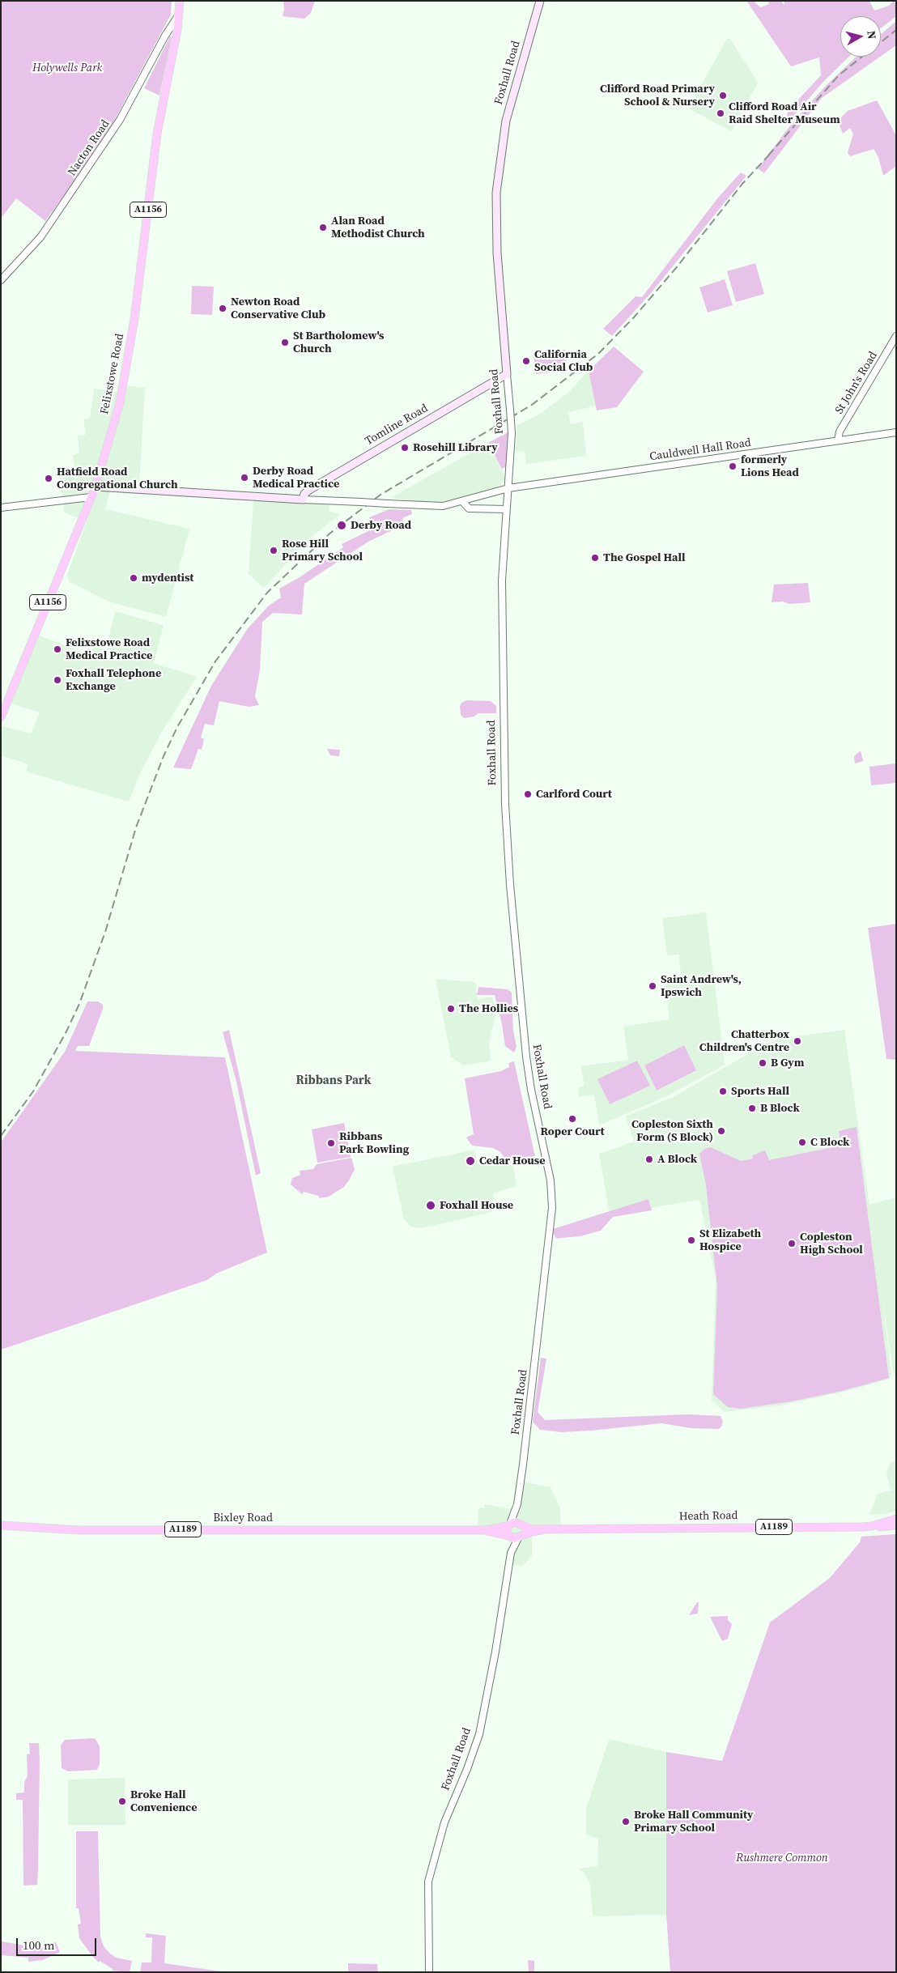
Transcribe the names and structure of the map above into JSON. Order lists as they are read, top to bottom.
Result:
{
  "streets": {
    "main road": [
      "Foxhall Road",
      "A1156",
      "Felixstowe Road",
      "Tomline Road",
      "Heath Road",
      "Bixley Road",
      "A1189"
    ],
    "street": ["Nacton Road", "St John's Road", "Cauldwell Hall Road"]
  },
  "crossings": [
    ["Foxhall Road", "Tomline Road"],
    ["Foxhall Road", "Cauldwell Hall Road"],
    ["Foxhall Road", "Heath Road"],
    ["Foxhall Road", "Bixley Road"],
    ["Nacton Road", "A1156"],
    ["Nacton Road", "Felixstowe Road"],
    ["A1156", "Felixstowe Road"],
    ["St John's Road", "Cauldwell Hall Road"],
    ["Heath Road", "Bixley Road"]
  ],
  "districts": ["Ribbans Park"],
  "parks": ["Holywells Park", "Rushmere Common"],
  "places": [
    "Clifford Road Primary School & Nursery",
    "Clifford Road Air Raid Shelter Museum",
    "Alan Road Methodist Church",
    "Newton Road Conservative Club",
    "St Bartholomew's Church",
    "California Social Club",
    "Rosehill Library",
    "formerly Lions Head",
    "Derby Road Medical Practice",
    "Hatfield Road Congregational Church",
    "Derby Road",
    "Rose Hill Primary School",
    "The Gospel Hall",
    "mydentist",
    "Felixstowe Road Medical Practice",
    "Foxhall Telephone Exchange",
    "Carlford Court",
    "Saint Andrew's, Ipswich",
    "The Hollies",
    "Chatterbox Children's Centre",
    "B Gym",
    "Sports Hall",
    "B Block",
    "Roper Court",
    "Copleston Sixth Form (S Block)",
    "C Block",
    "Ribbans Park Bowling",
    "A Block",
    "Cedar House",
    "Foxhall House",
    "St Elizabeth Hospice",
    "Copleston High School",
    "Broke Hall Convenience",
    "Broke Hall Community Primary School"
  ],
  "scale_bar": "100 m",
  "north": "right"
}
